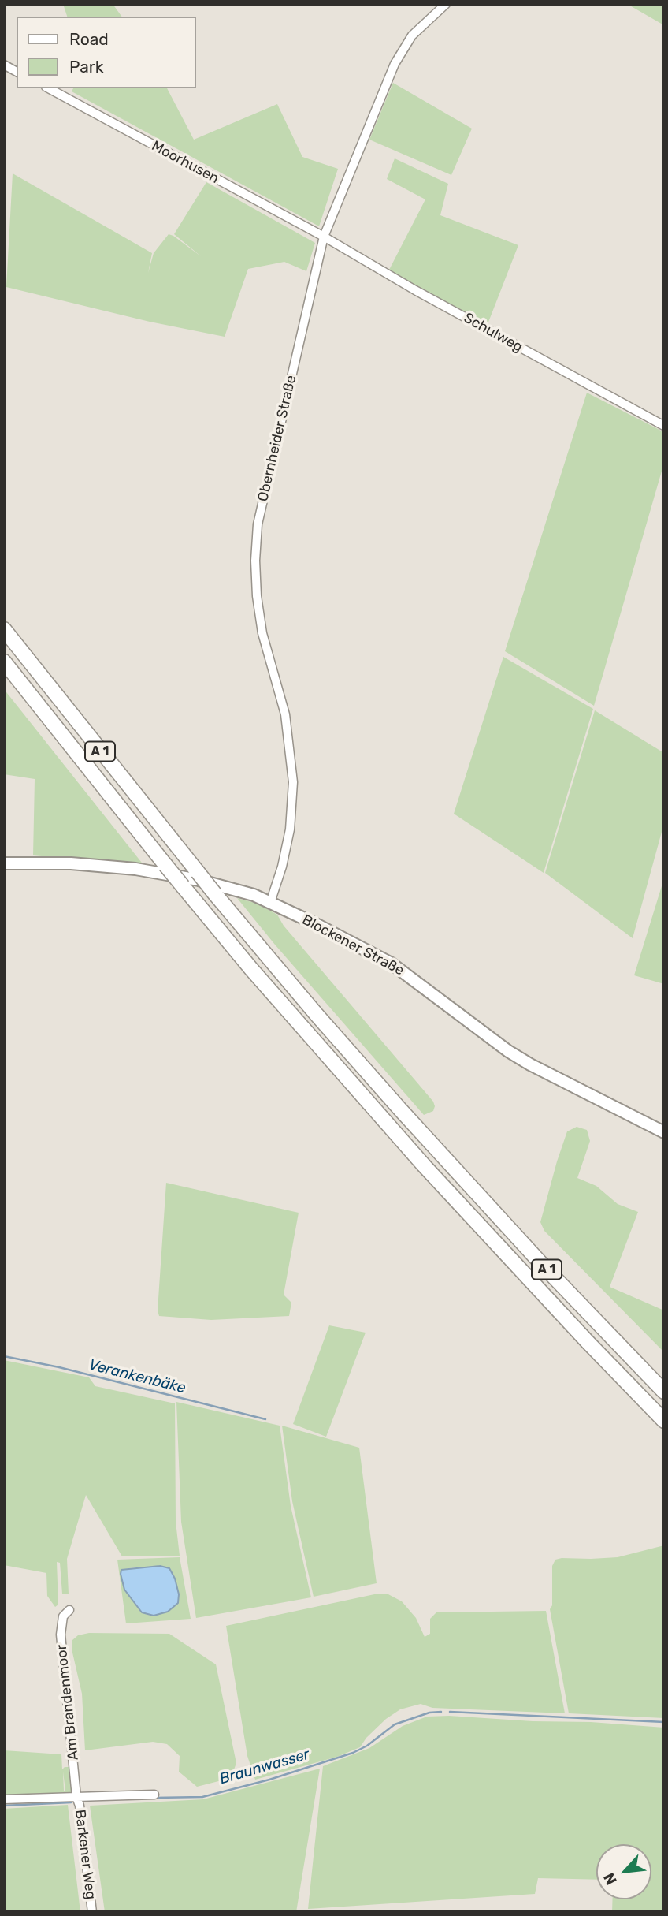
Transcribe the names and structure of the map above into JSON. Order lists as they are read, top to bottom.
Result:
{
  "streets": {
    "highway": ["A 1"],
    "street": [
      "Moorhusen",
      "Schulweg",
      "Obernheider Straße",
      "Blockener Straße",
      "Am Brandenmoor",
      "Barkener Weg"
    ]
  },
  "crossings": [
    ["Moorhusen", "Schulweg"],
    ["Moorhusen", "Obernheider Straße"],
    ["Schulweg", "Obernheider Straße"],
    ["Obernheider Straße", "Blockener Straße"],
    ["Am Brandenmoor", "Barkener Weg"]
  ],
  "water": ["Verankenbäke", "Braunwasser"],
  "legend": ["Road", "Park"],
  "north": "bottom left"
}
